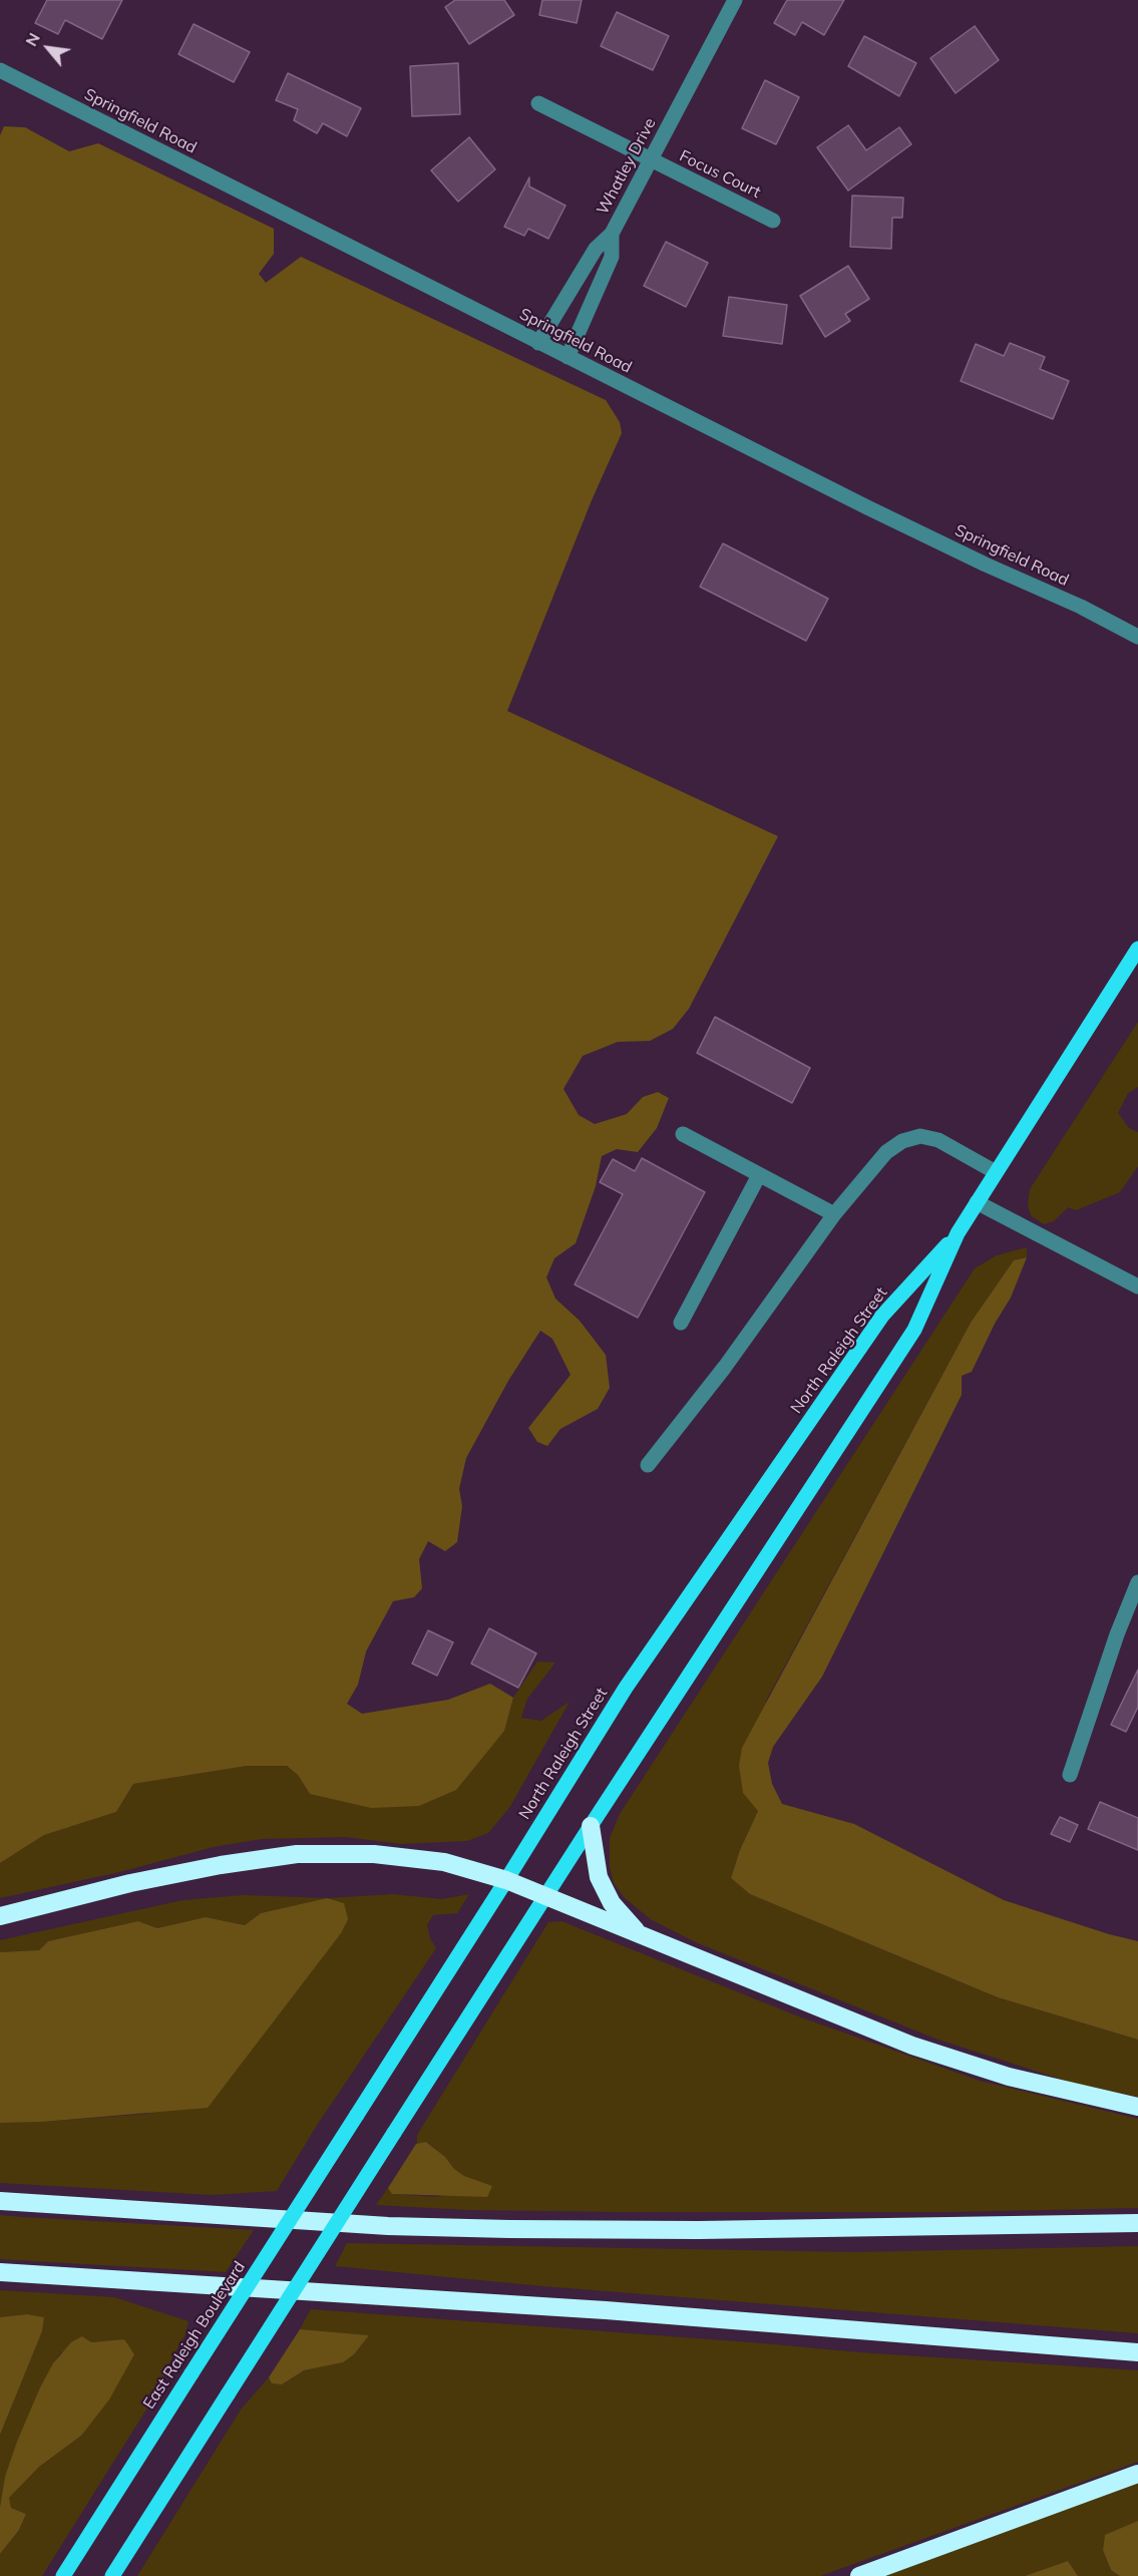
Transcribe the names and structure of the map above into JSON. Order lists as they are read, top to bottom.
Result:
{
  "streets": {
    "main road": ["North Raleigh Street", "East Raleigh Boulevard"],
    "street": ["Springfield Road", "Whatley Drive", "Focus Court"]
  },
  "crossings": [
    ["Springfield Road", "Whatley Drive"],
    ["Whatley Drive", "Focus Court"],
    ["North Raleigh Street", "East Raleigh Boulevard"]
  ],
  "north": "top left"
}
